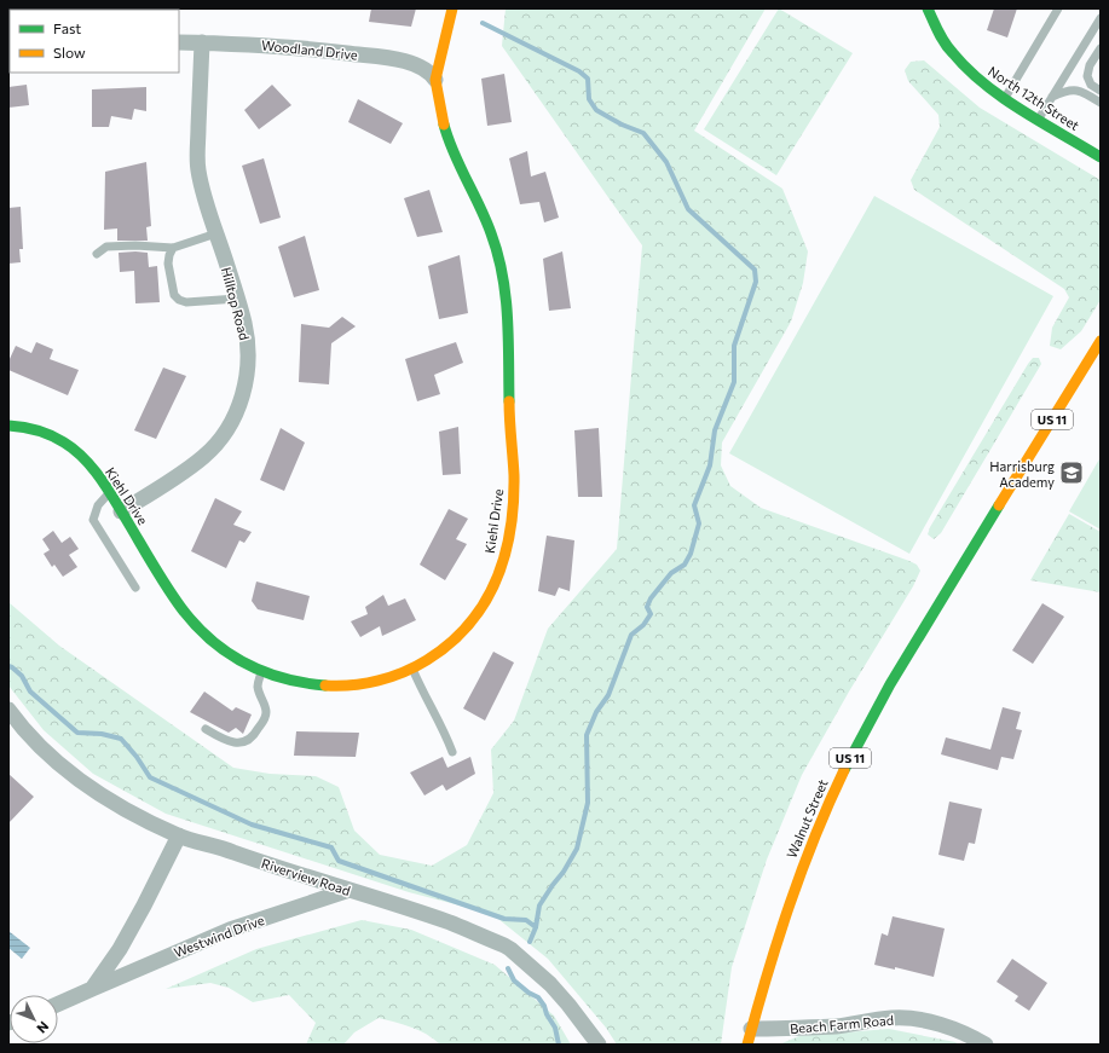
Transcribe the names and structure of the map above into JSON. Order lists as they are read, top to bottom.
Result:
{
  "streets": {
    "street": [
      "Woodland Drive",
      "North 12th Street",
      "Hilltop Road",
      "US 11",
      "Kiehl Drive",
      "Walnut Street",
      "Riverview Road",
      "Westwind Drive",
      "Beach Farm Road"
    ]
  },
  "crossings": [
    ["Woodland Drive", "Hilltop Road"],
    ["Woodland Drive", "Kiehl Drive"],
    ["Hilltop Road", "Kiehl Drive"],
    ["Walnut Street", "Beach Farm Road"],
    ["Riverview Road", "Westwind Drive"]
  ],
  "places": {
    "school or university": ["Harrisburg Academy"]
  },
  "legend": ["Fast", "Slow"],
  "north": "bottom right"
}
